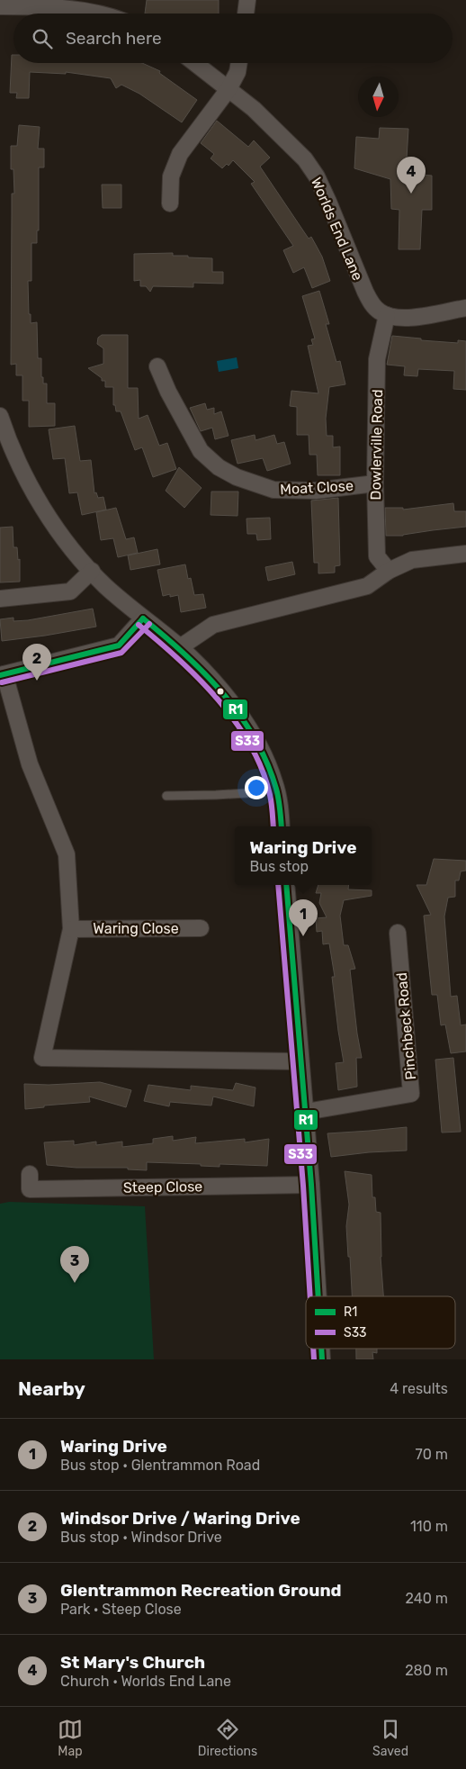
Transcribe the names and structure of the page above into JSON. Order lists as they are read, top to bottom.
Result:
{
  "streets": {
    "street": [
      "Worlds End Lane",
      "Dowlerville Road",
      "Moat Close",
      "Waring Close",
      "Pinchbeck Road",
      "Steep Close"
    ]
  },
  "crossings": [
    ["Worlds End Lane", "Dowlerville Road"],
    ["Dowlerville Road", "Moat Close"]
  ],
  "lines": ["transit line R1", "transit line S33"],
  "legend": ["R1", "S33"],
  "north": "bottom",
  "page": {
    "search": "Search here",
    "pins": [
      "4",
      "2",
      "1",
      "3"
    ],
    "popup": ["Waring Drive", "Bus stop"],
    "heading": ["Nearby", "4 results"],
    "list": [
      {
        "mark": "1",
        "name": "Waring Drive",
        "note": "Bus stop · Glentrammon Road",
        "value": "70 m"
      },
      {
        "mark": "2",
        "name": "Windsor Drive / Waring Drive",
        "note": "Bus stop · Windsor Drive",
        "value": "110 m"
      },
      {
        "mark": "3",
        "name": "Glentrammon Recreation Ground",
        "note": "Park · Steep Close",
        "value": "240 m"
      },
      {
        "mark": "4",
        "name": "St Mary's Church",
        "note": "Church · Worlds End Lane",
        "value": "280 m"
      }
    ],
    "nav": ["Map", "Directions", "Saved"]
  }
}
